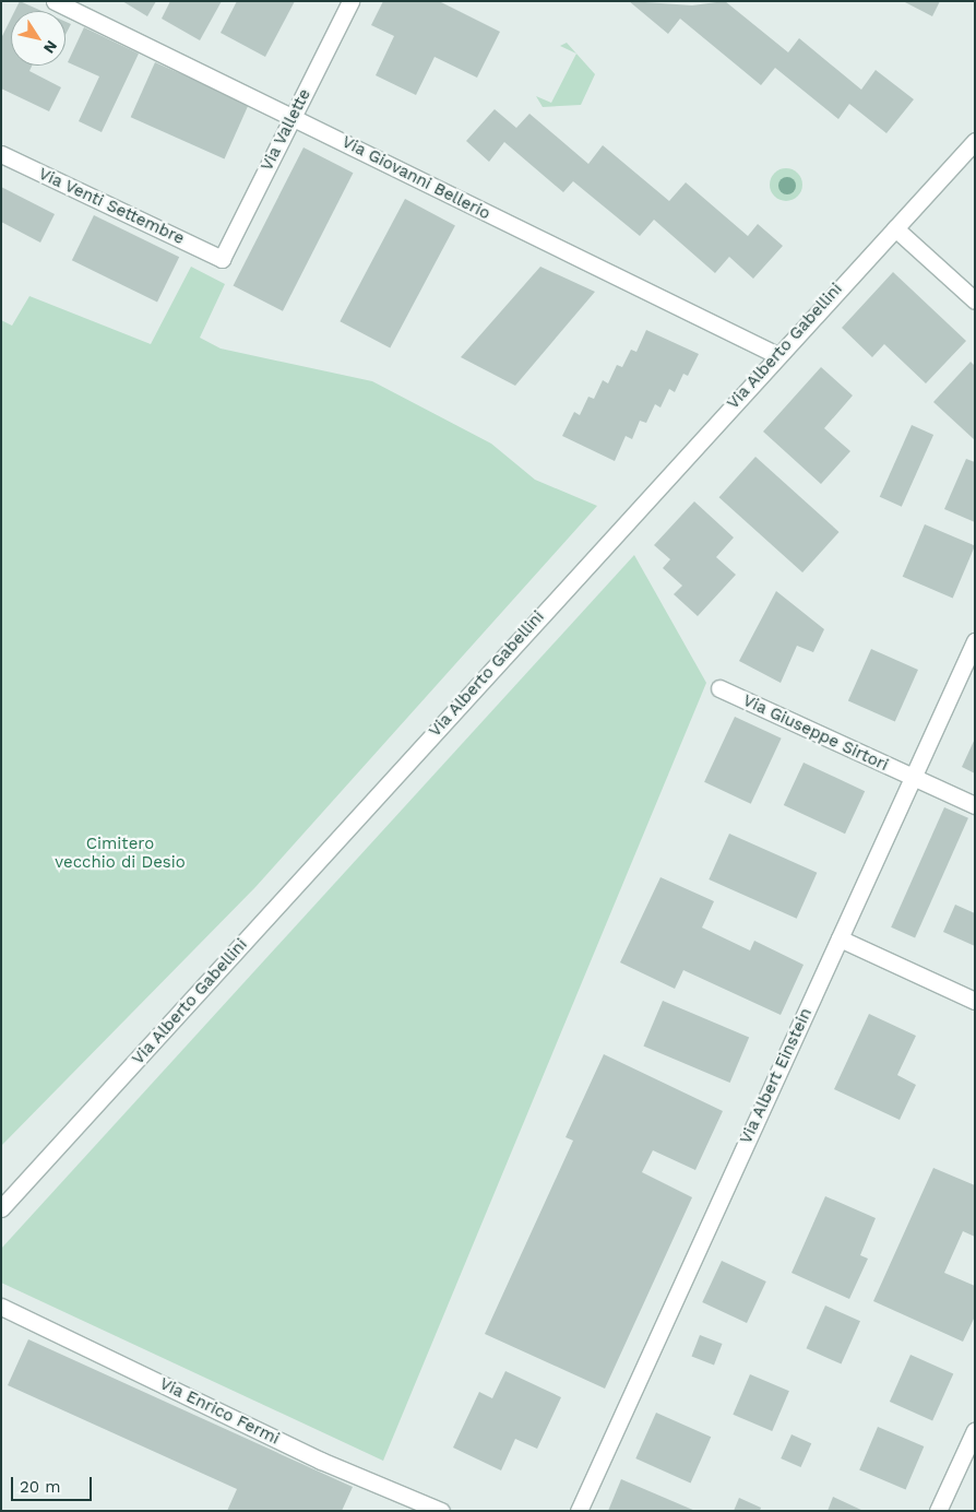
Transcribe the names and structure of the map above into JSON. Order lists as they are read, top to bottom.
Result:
{
  "streets": {
    "street": [
      "Via Vallette",
      "Via Giovanni Bellerio",
      "Via Venti Settembre",
      "Via Alberto Gabellini",
      "Via Giuseppe Sirtori",
      "Via Albert Einstein",
      "Via Enrico Fermi"
    ]
  },
  "crossings": [
    ["Via Vallette", "Via Giovanni Bellerio"],
    ["Via Vallette", "Via Venti Settembre"],
    ["Via Giovanni Bellerio", "Via Alberto Gabellini"],
    ["Via Giuseppe Sirtori", "Via Albert Einstein"]
  ],
  "parks": ["Cimitero vecchio di Desio"],
  "scale_bar": "20 m",
  "north": "bottom right"
}
